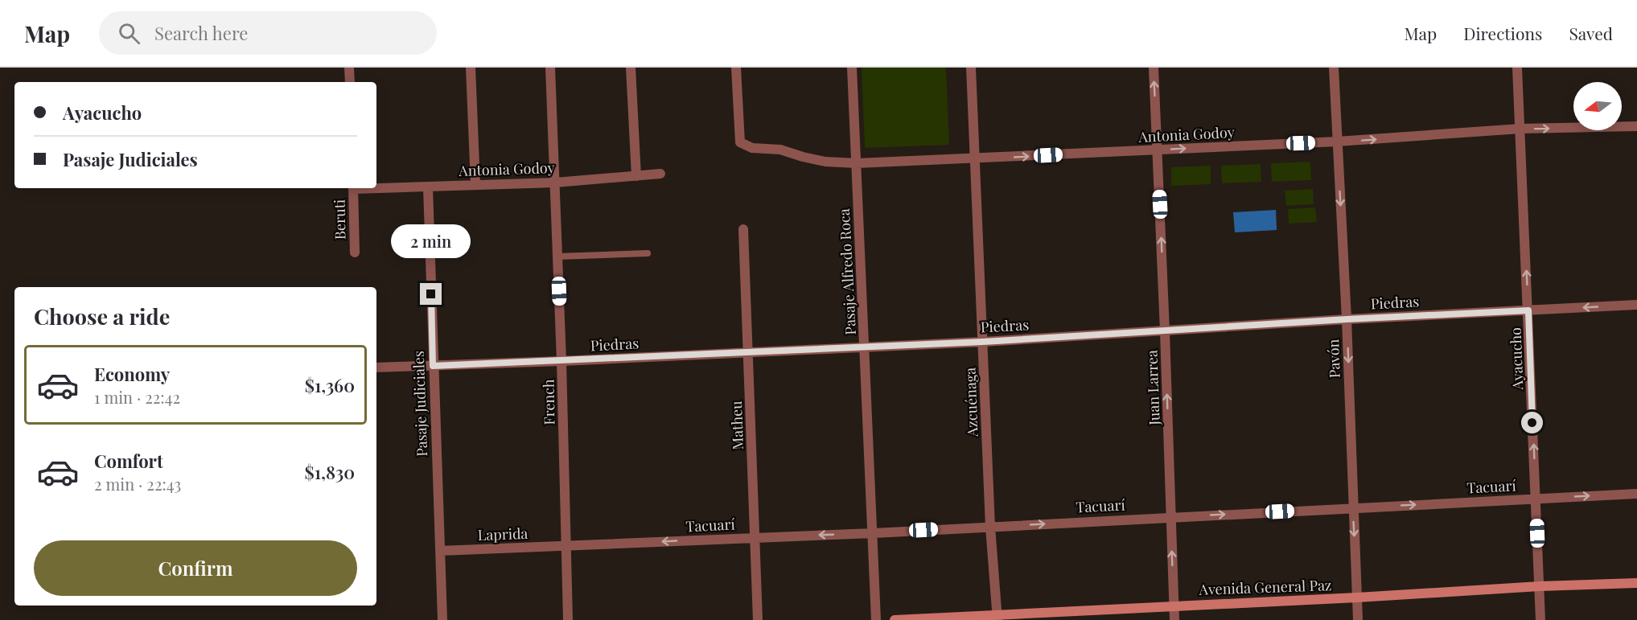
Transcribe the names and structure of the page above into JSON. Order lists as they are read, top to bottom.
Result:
{
  "streets": {
    "main road": ["Avenida General Paz"],
    "street": [
      "Antonia Godoy",
      "Beruti",
      "Pasaje Alfredo Roca",
      "Piedras",
      "Pavón",
      "Ayacucho",
      "Juan Larrea",
      "French",
      "Azcuénaga",
      "Pasaje Judiciales",
      "Matheu",
      "Tacuarí",
      "Laprida"
    ]
  },
  "crossings": [
    ["Antonia Godoy", "Pasaje Alfredo Roca"],
    ["Antonia Godoy", "Pavón"],
    ["Antonia Godoy", "Ayacucho"],
    ["Antonia Godoy", "Juan Larrea"],
    ["Antonia Godoy", "French"],
    ["Antonia Godoy", "Azcuénaga"],
    ["Antonia Godoy", "Pasaje Judiciales"],
    ["Pasaje Alfredo Roca", "Piedras"],
    ["Pasaje Alfredo Roca", "Tacuarí"],
    ["Piedras", "Pavón"],
    ["Piedras", "Ayacucho"],
    ["Piedras", "Juan Larrea"],
    ["Piedras", "French"],
    ["Piedras", "Azcuénaga"],
    ["Piedras", "Pasaje Judiciales"],
    ["Piedras", "Matheu"],
    ["Pavón", "Tacuarí"],
    ["Pavón", "Avenida General Paz"],
    ["Ayacucho", "Tacuarí"],
    ["Ayacucho", "Avenida General Paz"],
    ["Juan Larrea", "Tacuarí"],
    ["Juan Larrea", "Avenida General Paz"],
    ["French", "Tacuarí"],
    ["French", "Laprida"],
    ["Azcuénaga", "Tacuarí"],
    ["Azcuénaga", "Avenida General Paz"],
    ["Pasaje Judiciales", "Laprida"],
    ["Matheu", "Tacuarí"],
    ["Tacuarí", "Laprida"]
  ],
  "one_way": [
    "Antonia Godoy",
    "Pavón",
    "Ayacucho",
    "Juan Larrea"
  ],
  "north": "left",
  "page": {
    "header": "Map",
    "search": "Search here",
    "nav": ["Map", "Directions", "Saved"],
    "banner": ["Ayacucho", "Pasaje Judiciales"],
    "bubble": "2 min",
    "heading": "Choose a ride",
    "list": [
      {
        "name": "Economy",
        "note": "1 min · 22:42",
        "value": "$1,360"
      },
      {
        "name": "Comfort",
        "note": "2 min · 22:43",
        "value": "$1,830"
      }
    ],
    "buttons": "Confirm"
  }
}
